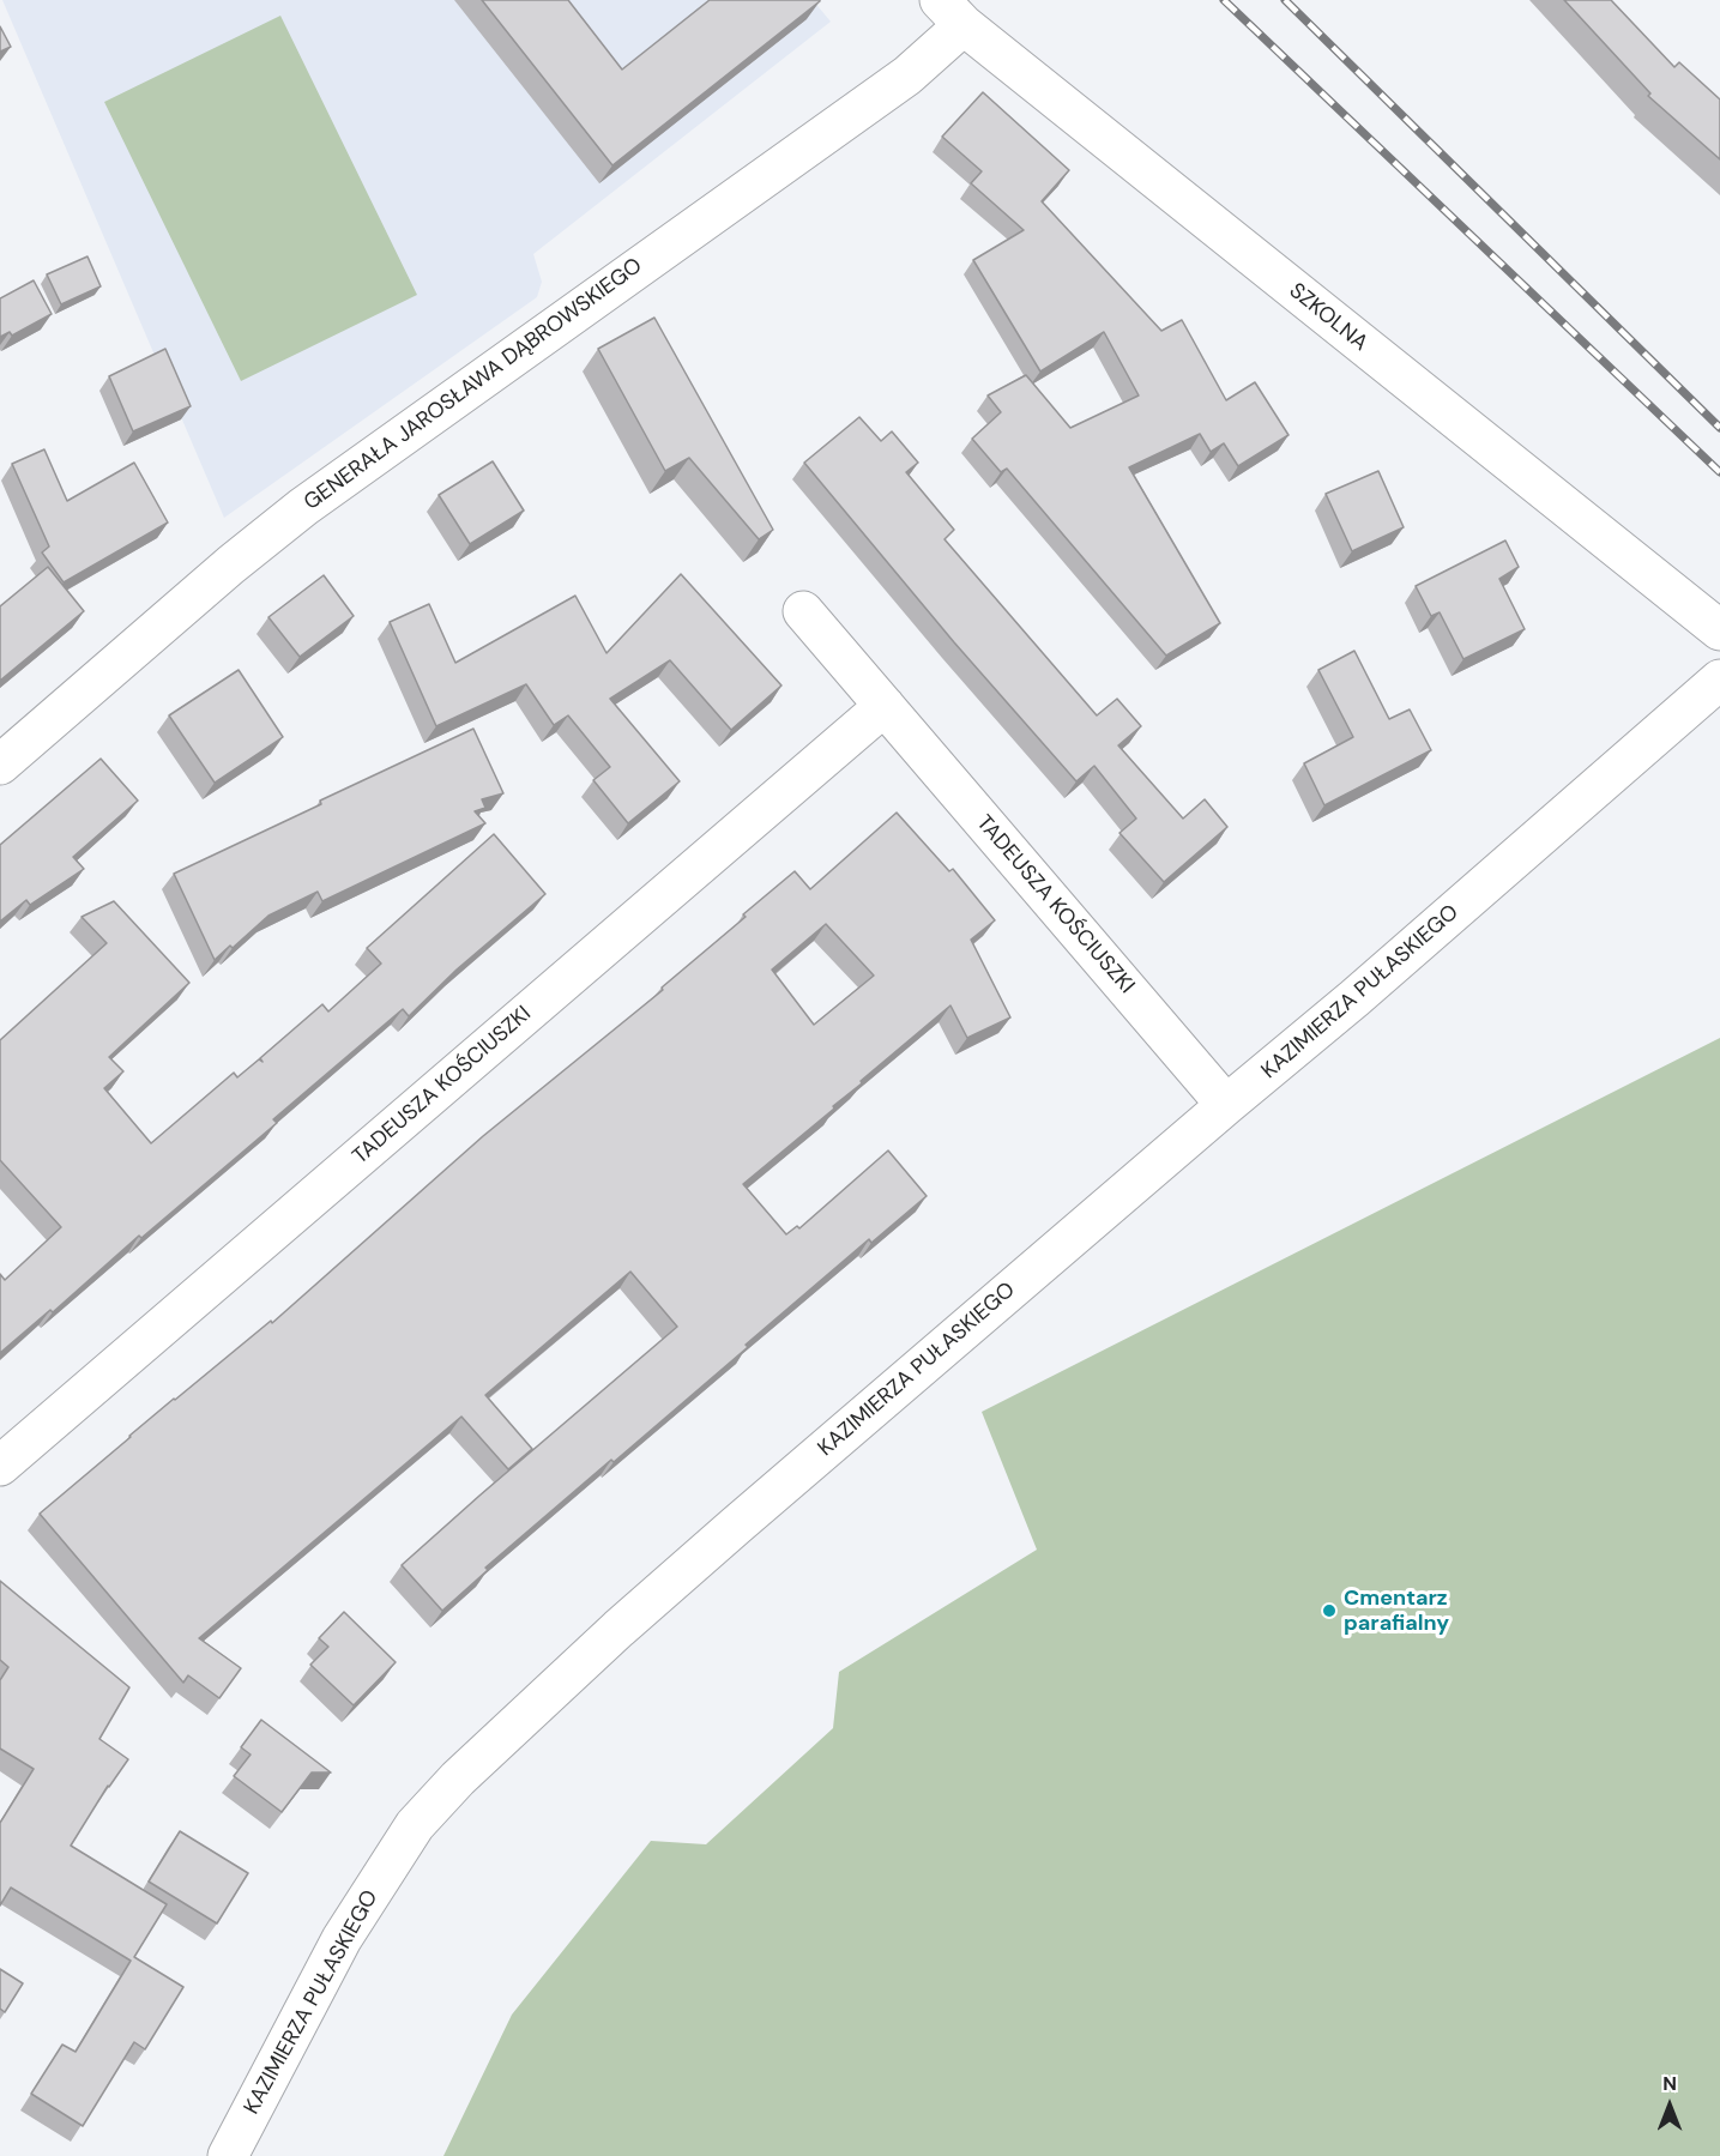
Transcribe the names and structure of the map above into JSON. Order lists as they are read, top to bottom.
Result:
{
  "streets": {
    "street": [
      "SZKOLNA",
      "GENERAŁA JAROSŁAWA DĄBROWSKIEGO",
      "TADEUSZA KOŚCIUSZKI",
      "KAZIMIERZA PUŁASKIEGO"
    ]
  },
  "crossings": [
    ["SZKOLNA", "GENERAŁA JAROSŁAWA DĄBROWSKIEGO"],
    ["TADEUSZA KOŚCIUSZKI", "KAZIMIERZA PUŁASKIEGO"]
  ],
  "places": ["Cmentarz parafialny"],
  "north": "top"
}
